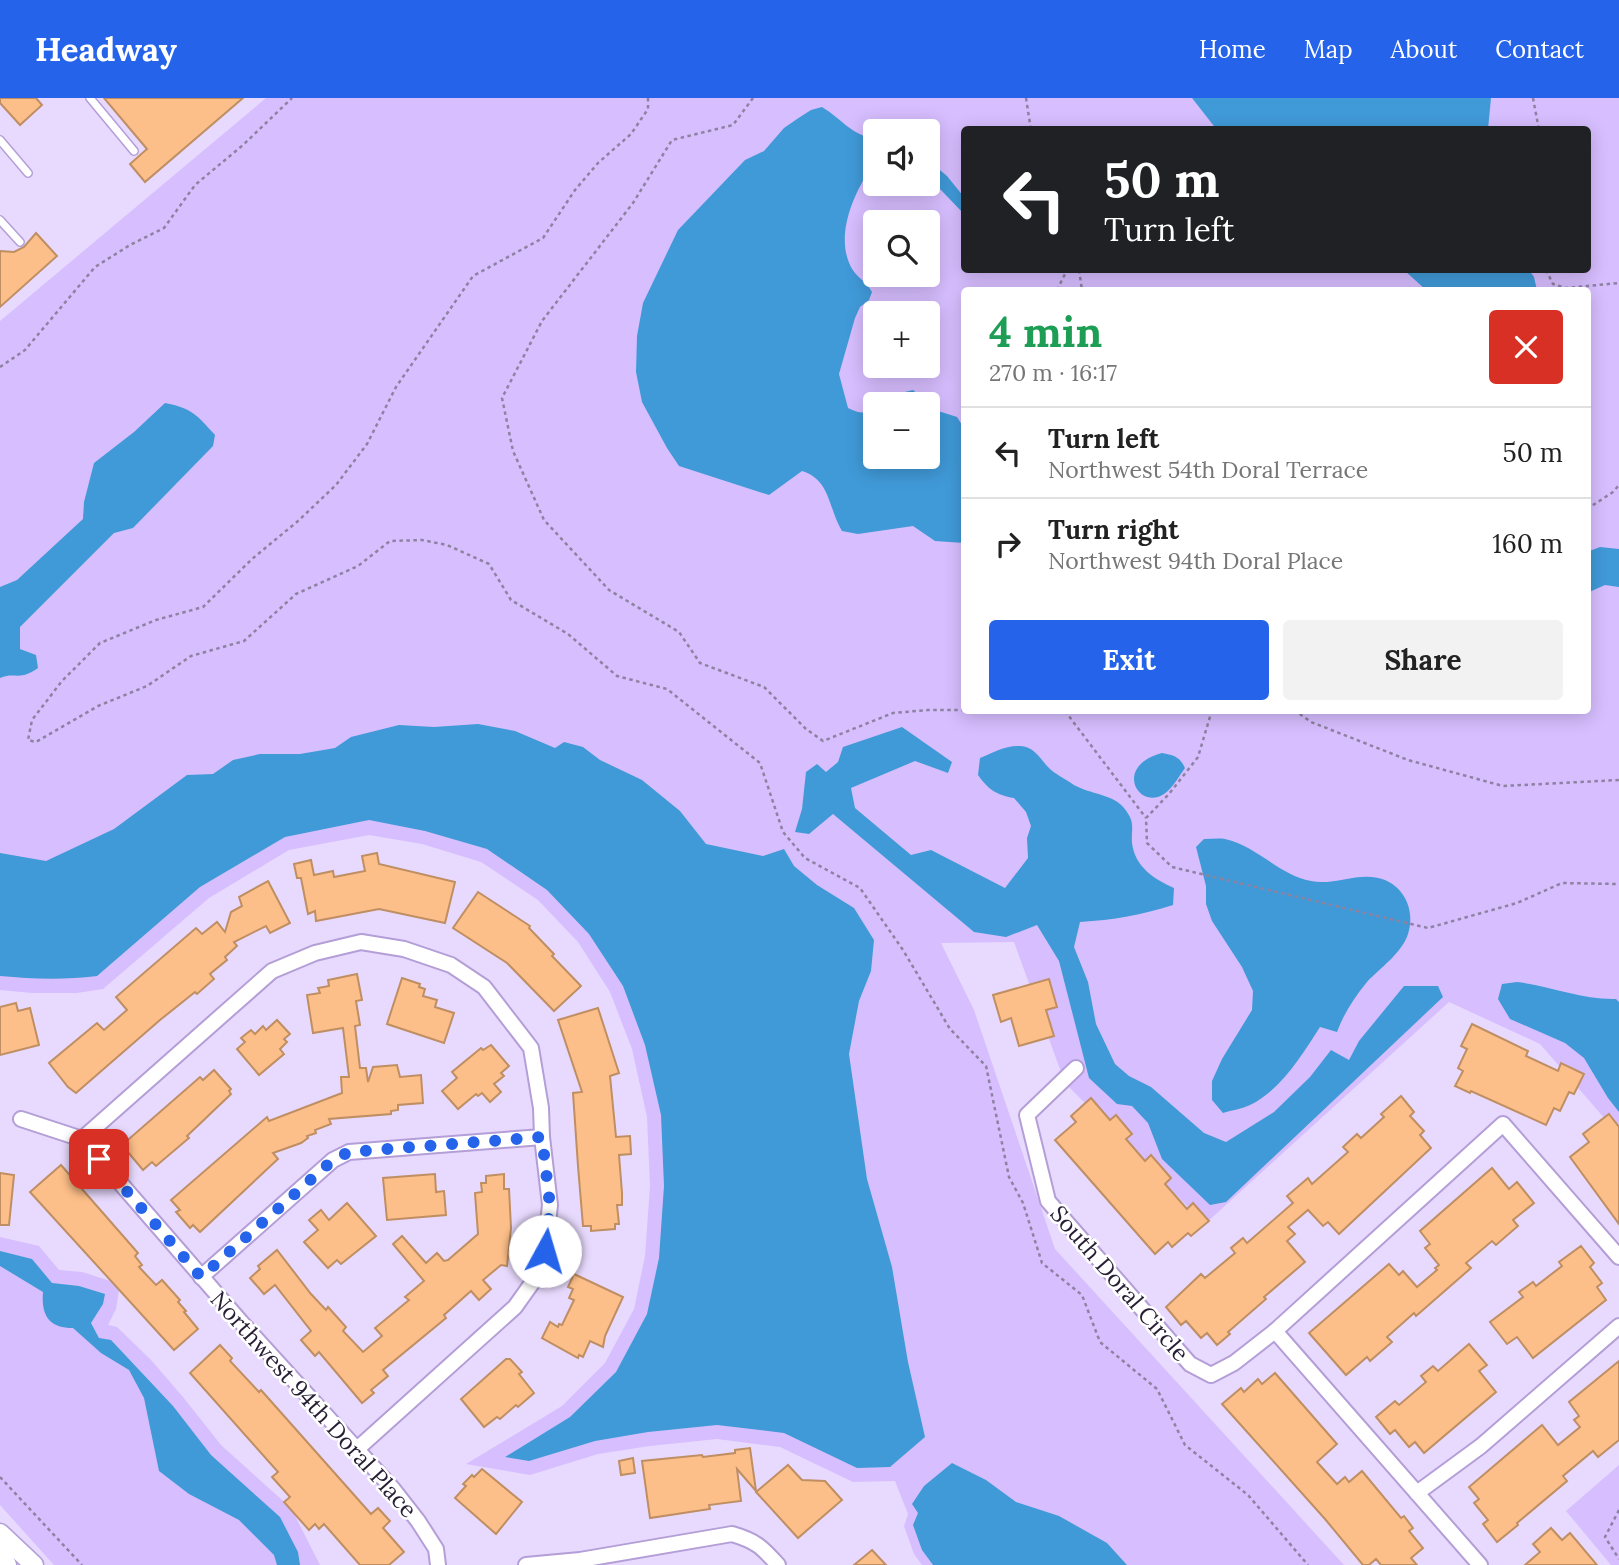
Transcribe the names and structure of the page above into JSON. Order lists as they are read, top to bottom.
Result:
{
  "streets": {
    "street": ["South Doral Circle", "Northwest 94th Doral Place"]
  },
  "page": {
    "header": "Headway",
    "nav": [
      "Home",
      "Map",
      "About",
      "Contact"
    ],
    "map_buttons": ["+", "−"],
    "turn": ["50 m", "Turn left"],
    "heading": ["4 min", "270 m · 16:17"],
    "list": [
      {
        "name": "Turn left",
        "note": "Northwest 54th Doral Terrace",
        "value": "50 m"
      },
      {
        "name": "Turn right",
        "note": "Northwest 94th Doral Place",
        "value": "160 m"
      }
    ],
    "buttons": ["Exit", "Share"]
  }
}
